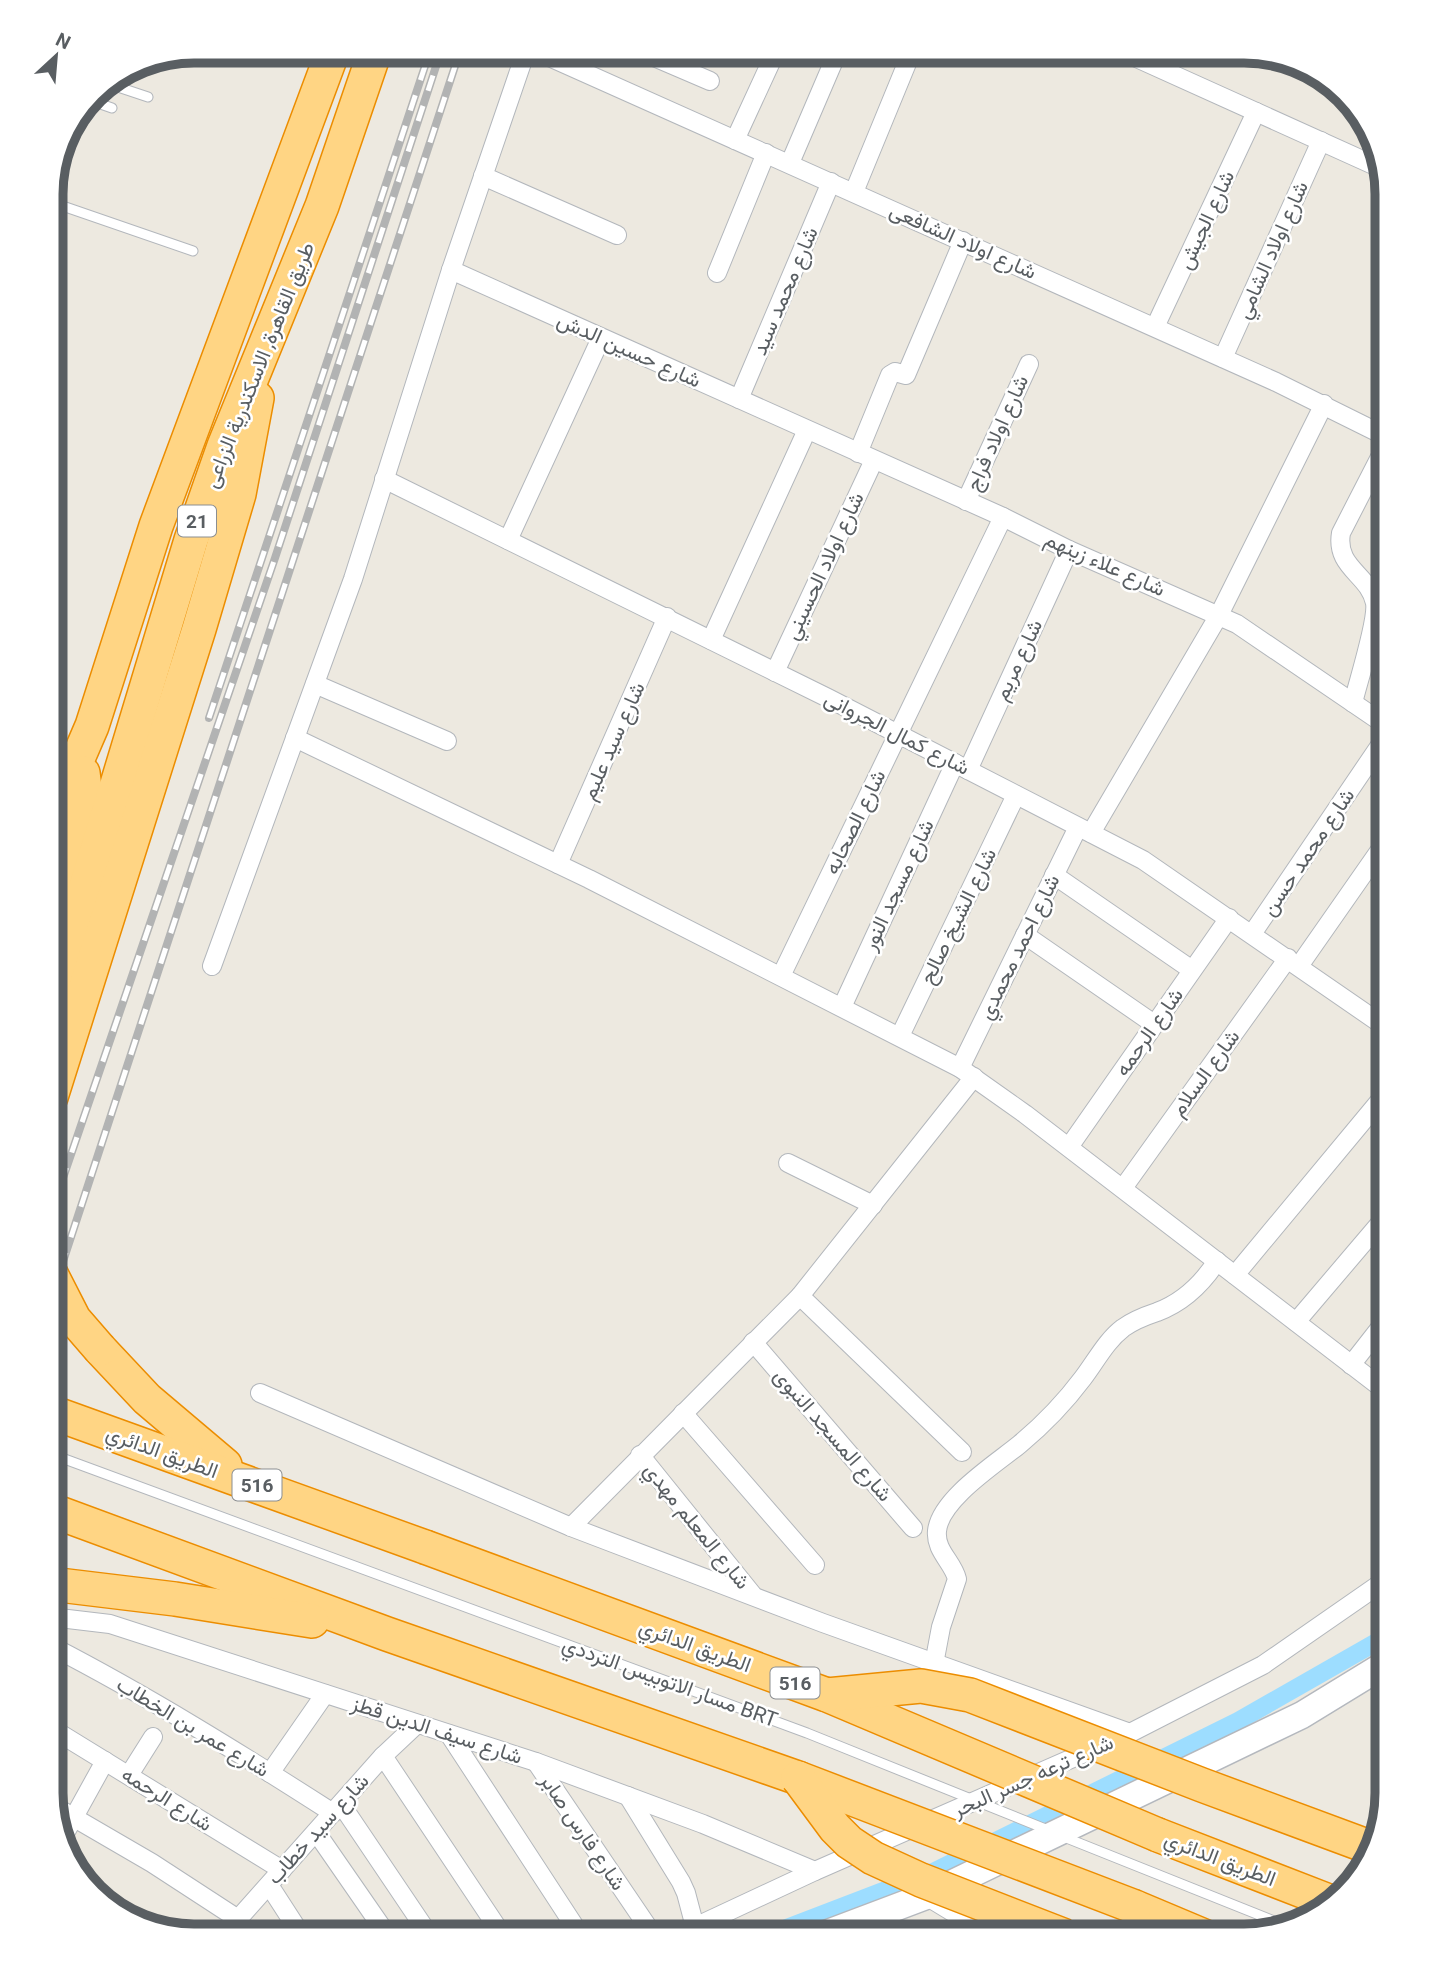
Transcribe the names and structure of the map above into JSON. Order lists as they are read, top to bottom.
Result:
{
  "streets": {
    "highway": [
      "طريق القاهرة, الاسكندرية الزراعى",
      "21",
      "الطريق الدائري",
      "516"
    ],
    "street": [
      "شارع الجيش",
      "شارع اولاد الشافعى",
      "شارع اولاد الشامي",
      "شارع محمد سيد",
      "شارع حسين الدش",
      "شارع اولاد فراج",
      "شارع علاء زينهم",
      "شارع اولاد الحسيني",
      "شارع مريم",
      "شارع كمال الجروانى",
      "شارع سيد عليم",
      "شارع الصحابه",
      "شارع محمد حسن",
      "شارع مسجد النور",
      "شارع الشيخ صالح",
      "شارع احمد محمدي",
      "شارع الرحمه",
      "شارع السلام",
      "شارع المسجد النبوى",
      "شارع المعلم مهدي",
      "شارع عمر بن الخطاب",
      "شارع سيف الدين قطز",
      "شارع ترعه جسر البحر",
      "شارع سيد خطاب",
      "شارع فارس صابر"
    ],
    "lane": ["مسار الاتوبيس الترددي BRT"]
  },
  "crossings": [
    ["شارع الجيش", "شارع اولاد الشافعى"],
    ["شارع اولاد الشافعى", "شارع اولاد الشامي"],
    ["شارع اولاد الشافعى", "شارع محمد سيد"],
    ["شارع اولاد الشافعى", "شارع اولاد الحسيني"],
    ["شارع اولاد الشافعى", "شارع احمد محمدي"],
    ["شارع محمد سيد", "شارع حسين الدش"],
    ["شارع حسين الدش", "شارع علاء زينهم"],
    ["شارع اولاد فراج", "شارع علاء زينهم"],
    ["شارع علاء زينهم", "شارع اولاد الحسيني"],
    ["شارع علاء زينهم", "شارع مريم"],
    ["شارع علاء زينهم", "شارع الصحابه"],
    ["شارع علاء زينهم", "شارع احمد محمدي"],
    ["شارع اولاد الحسيني", "شارع كمال الجروانى"],
    ["شارع مريم", "شارع كمال الجروانى"],
    ["شارع مريم", "شارع مسجد النور"],
    ["شارع كمال الجروانى", "شارع سيد عليم"],
    ["شارع كمال الجروانى", "شارع الصحابه"],
    ["شارع كمال الجروانى", "شارع محمد حسن"],
    ["شارع كمال الجروانى", "شارع مسجد النور"],
    ["شارع كمال الجروانى", "شارع الشيخ صالح"],
    ["شارع كمال الجروانى", "شارع احمد محمدي"],
    ["شارع كمال الجروانى", "شارع الرحمه"],
    ["شارع كمال الجروانى", "شارع السلام"],
    ["شارع احمد محمدي", "شارع المسجد النبوى"],
    ["شارع احمد محمدي", "شارع المعلم مهدي"],
    ["شارع الرحمه", "شارع سيد خطاب"],
    ["شارع عمر بن الخطاب", "شارع سيد خطاب"],
    ["شارع سيف الدين قطز", "شارع ترعه جسر البحر"],
    ["شارع سيف الدين قطز", "شارع سيد خطاب"],
    ["شارع سيف الدين قطز", "شارع فارس صابر"]
  ],
  "north": "top right"
}
